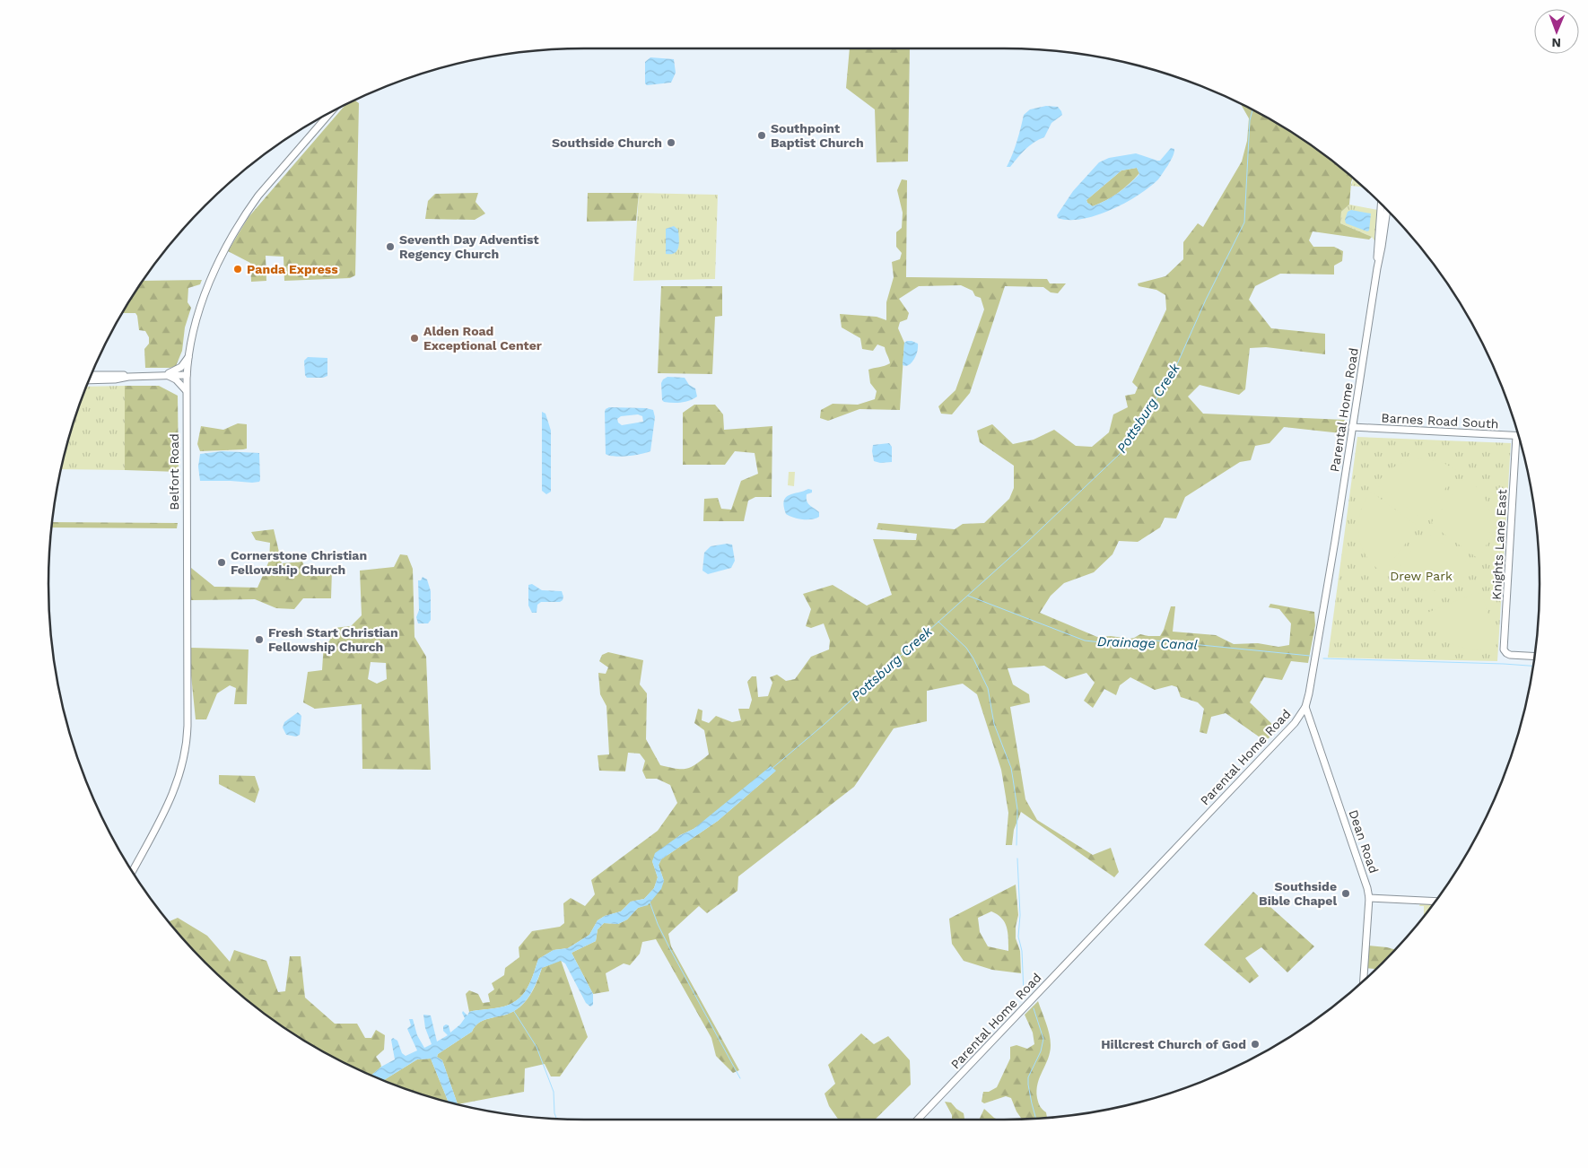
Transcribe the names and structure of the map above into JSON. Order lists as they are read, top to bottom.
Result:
{
  "streets": {
    "street": [
      "Parental Home Road",
      "Barnes Road South",
      "Belfort Road",
      "Knights Lane East",
      "Dean Road"
    ]
  },
  "crossings": [
    ["Parental Home Road", "Barnes Road South"],
    ["Parental Home Road", "Dean Road"],
    ["Barnes Road South", "Knights Lane East"]
  ],
  "water": ["Pottsburg Creek", "Drainage Canal"],
  "parks": ["Drew Park"],
  "places": [
    "Southpoint Baptist Church",
    "Southside Church",
    "Seventh Day Adventist Regency Church",
    "Panda Express",
    "Alden Road Exceptional Center",
    "Cornerstone Christian Fellowship Church",
    "Fresh Start Christian Fellowship Church",
    "Southside Bible Chapel",
    "Hillcrest Church of God"
  ],
  "north": "bottom"
}
